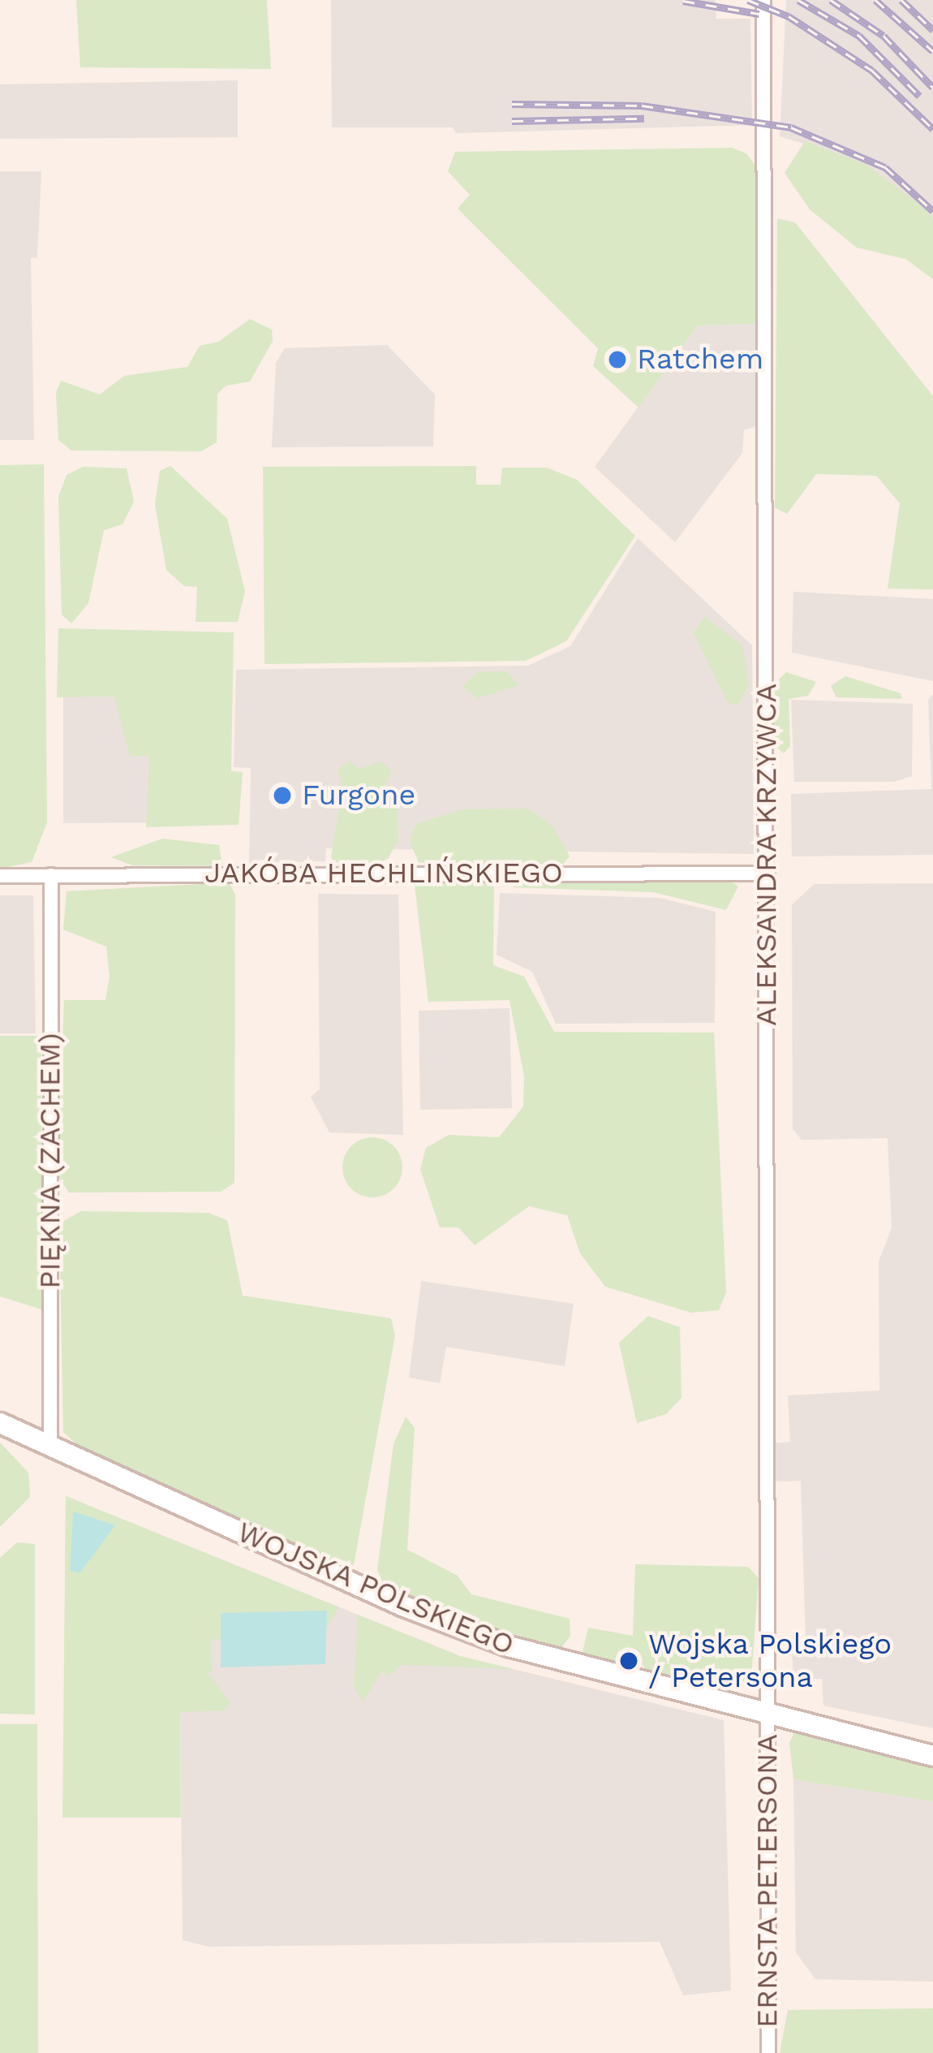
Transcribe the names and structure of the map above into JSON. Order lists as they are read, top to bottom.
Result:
{
  "streets": {
    "street": [
      "ALEKSANDRA KRZYWCA",
      "JAKÓBA HECHLIŃSKIEGO",
      "PIĘKNA (ZACHEM)",
      "WOJSKA POLSKIEGO",
      "ERNSTA PETERSONA"
    ]
  },
  "crossings": [
    ["ALEKSANDRA KRZYWCA", "JAKÓBA HECHLIŃSKIEGO"],
    ["ALEKSANDRA KRZYWCA", "WOJSKA POLSKIEGO"],
    ["ALEKSANDRA KRZYWCA", "ERNSTA PETERSONA"],
    ["JAKÓBA HECHLIŃSKIEGO", "PIĘKNA (ZACHEM)"],
    ["PIĘKNA (ZACHEM)", "WOJSKA POLSKIEGO"],
    ["WOJSKA POLSKIEGO", "ERNSTA PETERSONA"]
  ],
  "places": ["Ratchem", "Furgone", "Wojska Polskiego / Petersona"]
}
